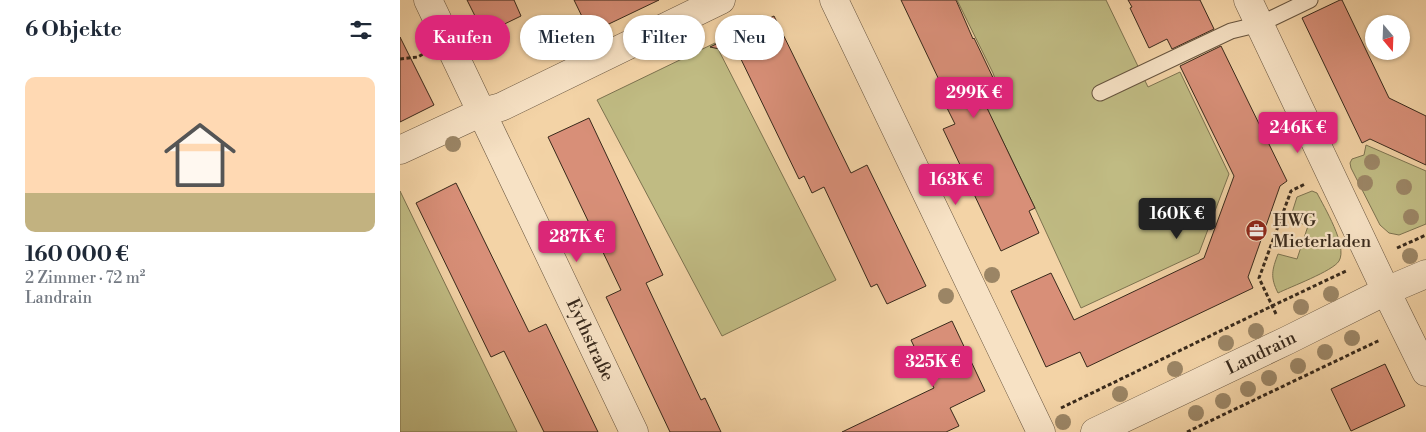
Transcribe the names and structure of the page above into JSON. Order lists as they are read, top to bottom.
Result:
{
  "streets": {
    "street": ["Eythstraße", "Landrain"]
  },
  "places": {
    "office": ["HWG Mieterladen"]
  },
  "north": "bottom",
  "page": {
    "heading": "6 Objekte",
    "chip": [
      "Kaufen",
      "Mieten",
      "Filter",
      "Neu"
    ],
    "list": [
      {
        "name": "160 000 €",
        "note": "2 Zimmer · 72 m² · Landrain"
      }
    ],
    "price": [
      "299K €",
      "246K €",
      "163K €",
      "160K €",
      "287K €",
      "325K €"
    ]
  }
}
